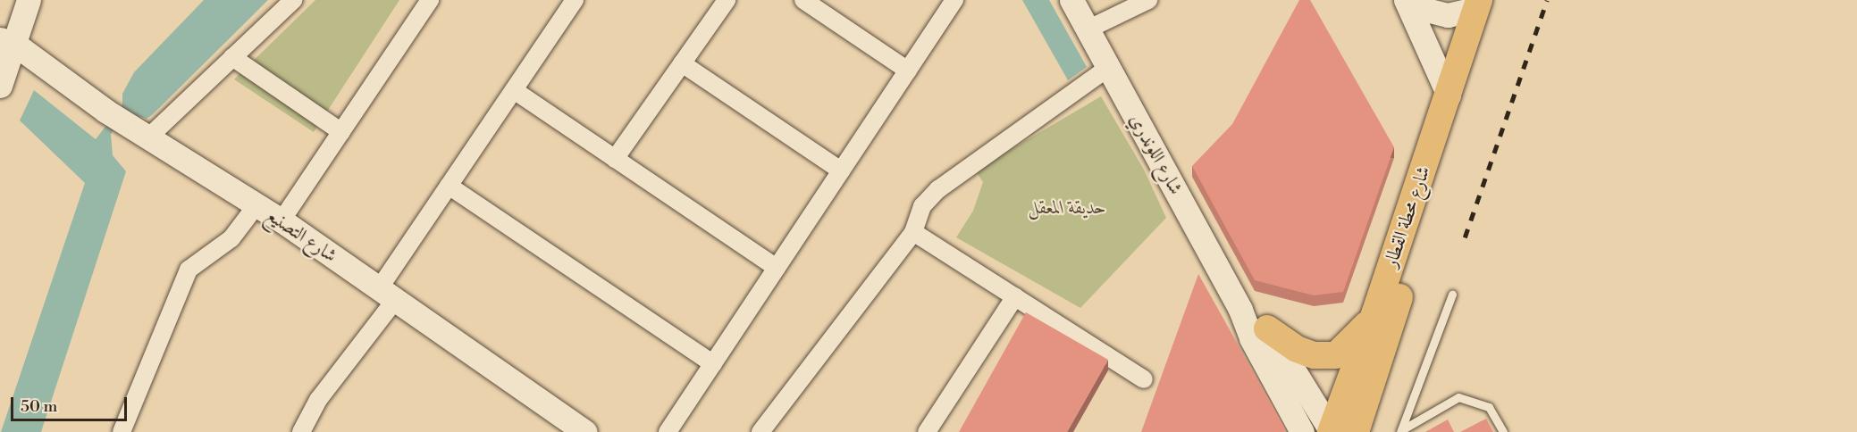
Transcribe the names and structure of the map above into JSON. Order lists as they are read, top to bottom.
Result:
{
  "streets": {
    "main road": ["شارع محطة القطار"],
    "street": ["شارع اللوندري", "شارع التصنيع"]
  },
  "parks": ["حديقة المعقل"],
  "scale_bar": "50 m"
}
